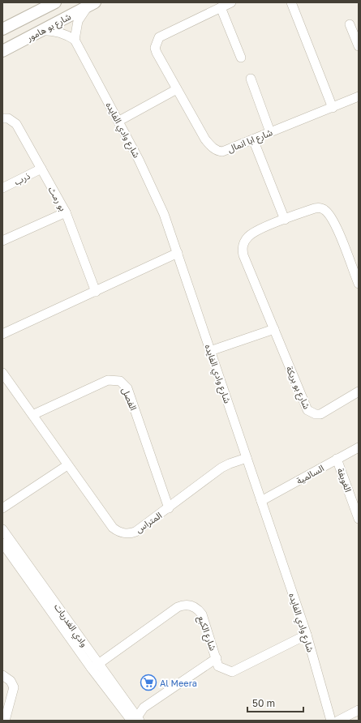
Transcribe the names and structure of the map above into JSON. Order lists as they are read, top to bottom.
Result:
{
  "streets": {
    "street": [
      "شارع بو هامور",
      "شارع وادي الفايده",
      "شارع ابا انمال",
      "ذرب",
      "بو رمث",
      "شارع بو بريكة",
      "الفصل",
      "السالمية",
      "الغويفة",
      "المتراس",
      "وادي الغدريات",
      "شارع الكبع"
    ]
  },
  "crossings": [
    ["شارع وادي الفايده", "السالمية"],
    ["شارع وادي الفايده", "المتراس"],
    ["شارع وادي الفايده", "شارع الكبع"],
    ["ذرب", "بو رمث"],
    ["الفصل", "المتراس"],
    ["السالمية", "الغويفة"],
    ["وادي الغدريات", "شارع الكبع"]
  ],
  "places": {
    "supermarket": ["Al Meera"]
  },
  "scale_bar": "50 m"
}
